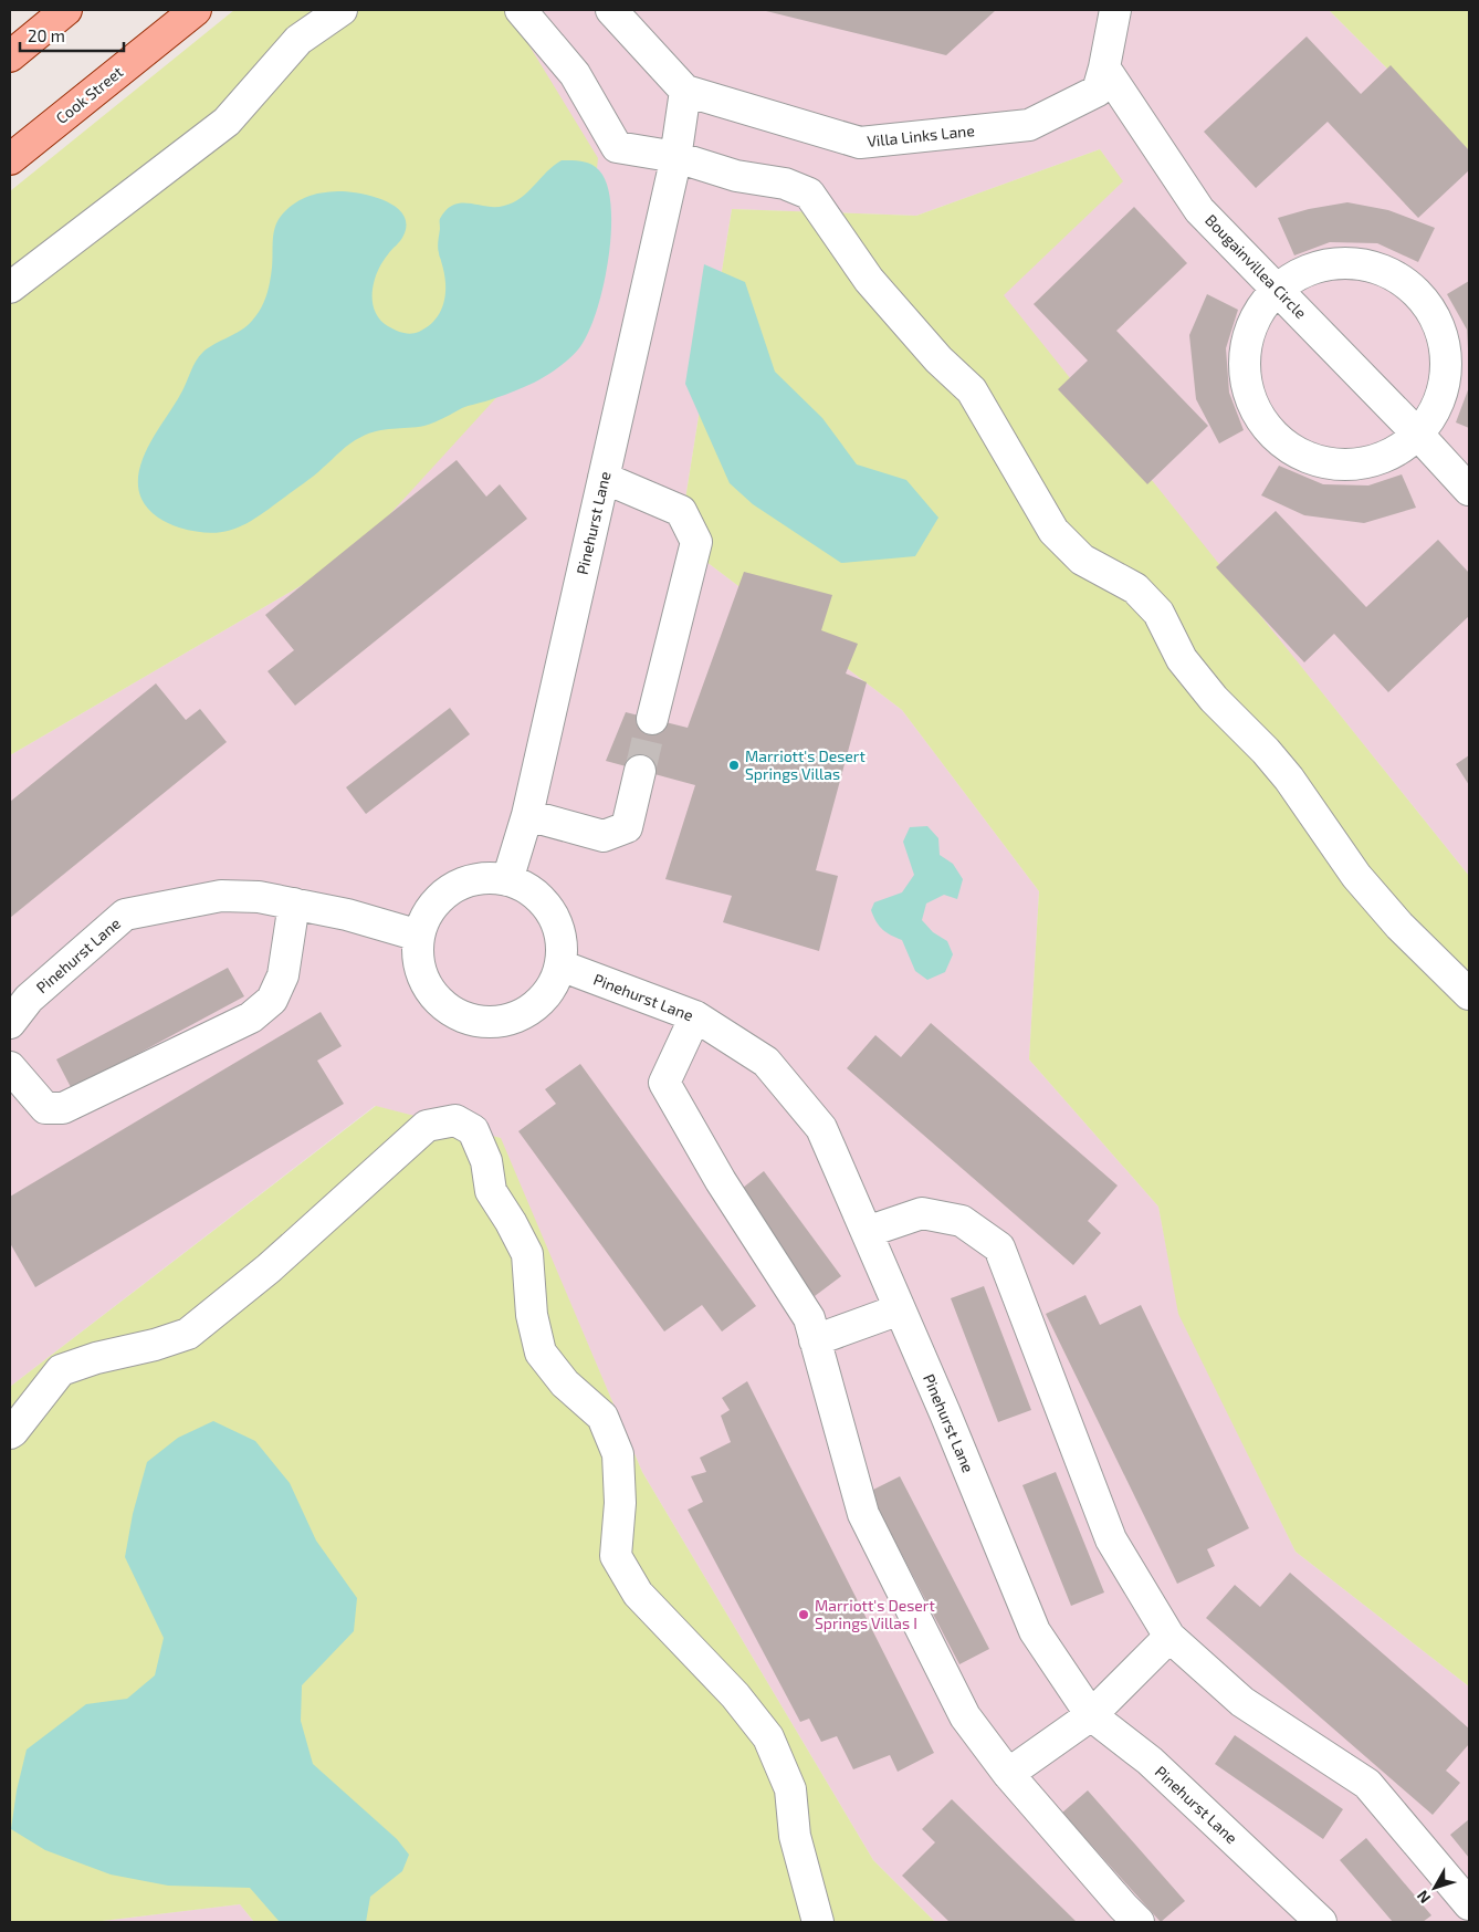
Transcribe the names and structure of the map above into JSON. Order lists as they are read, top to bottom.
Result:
{
  "streets": {
    "main road": ["Cook Street"],
    "street": ["Villa Links Lane", "Bougainvillea Circle", "Pinehurst Lane"]
  },
  "crossings": [
    ["Villa Links Lane", "Bougainvillea Circle"],
    ["Villa Links Lane", "Pinehurst Lane"]
  ],
  "places": ["Marriott's Desert Springs Villas", "Marriott's Desert Springs Villas I"],
  "scale_bar": "20 m",
  "north": "bottom left"
}
